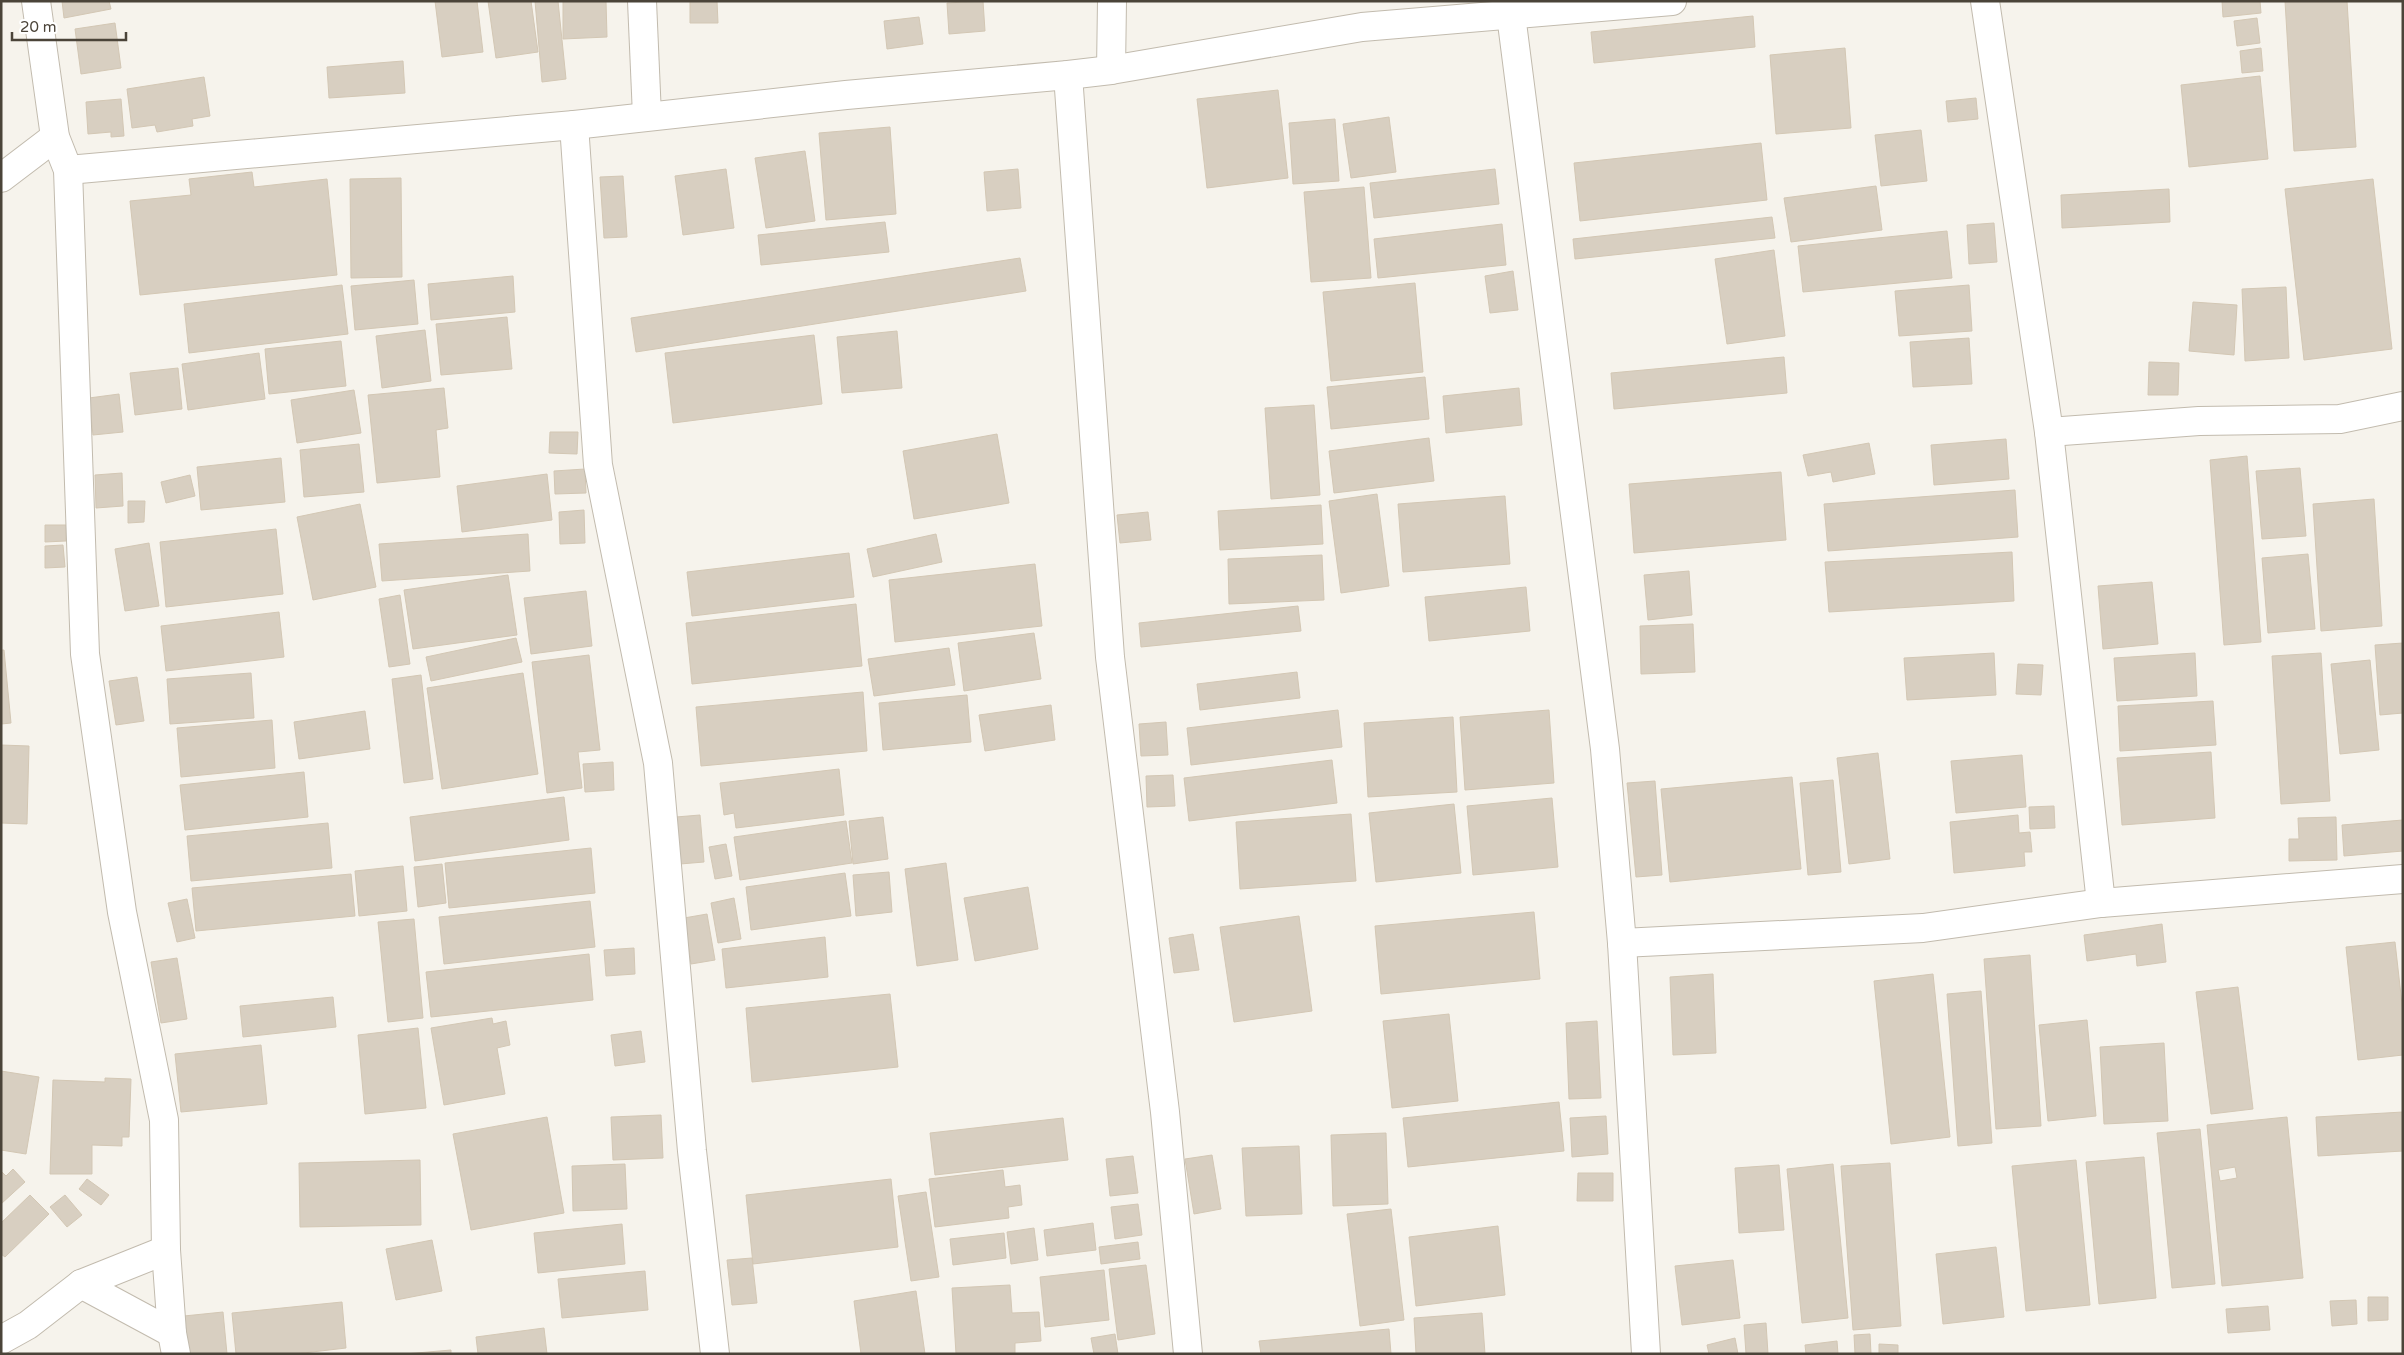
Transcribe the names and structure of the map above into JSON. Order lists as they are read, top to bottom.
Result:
{
  "scale_bar": "20 m"
}
